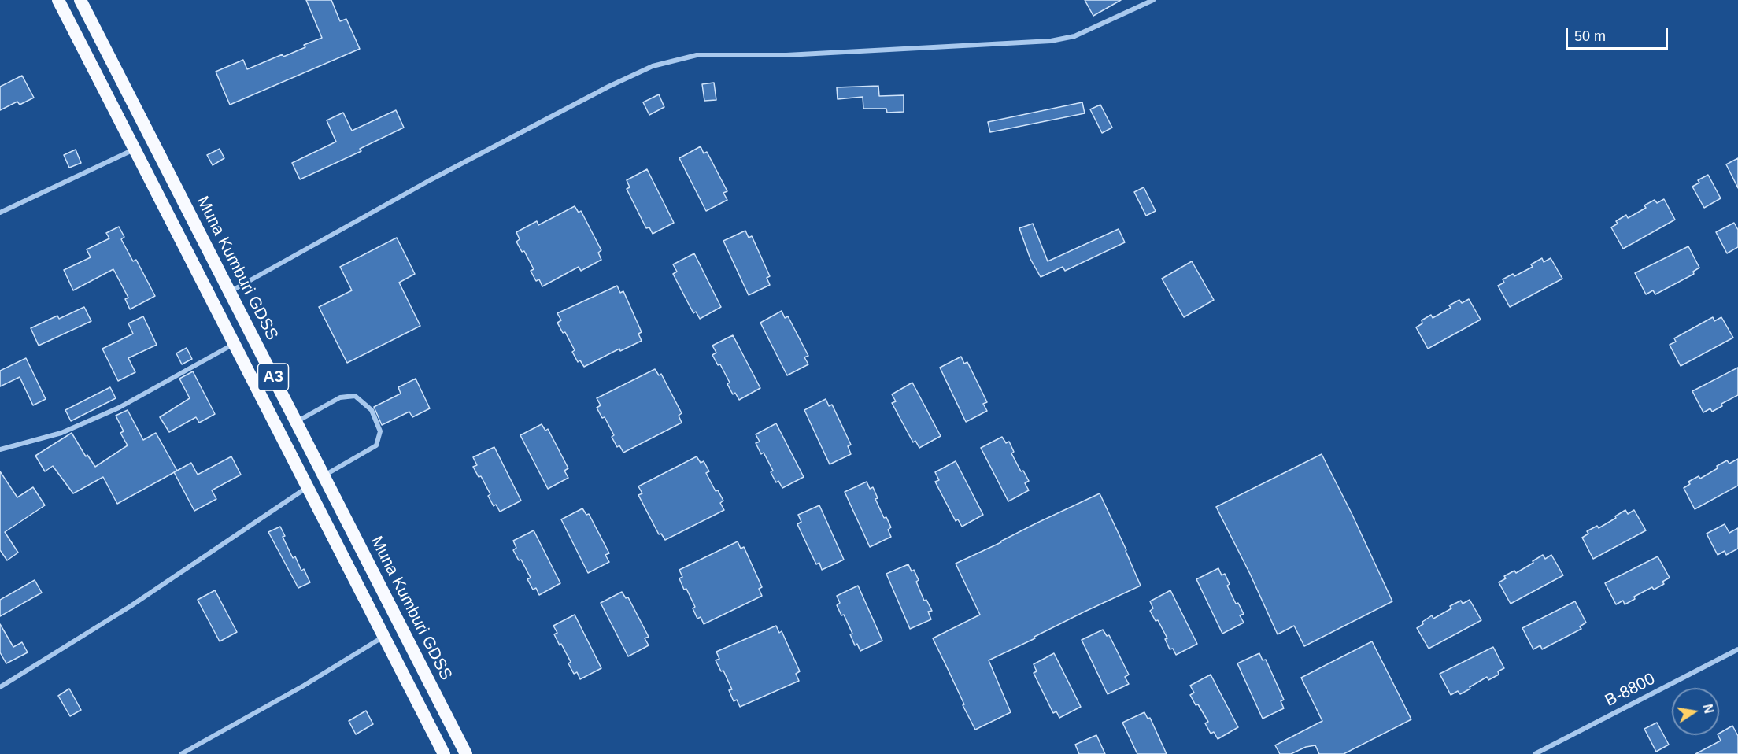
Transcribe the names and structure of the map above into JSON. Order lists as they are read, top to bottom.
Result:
{
  "streets": {
    "highway": ["Muna Kumburi GDSS", "A3"],
    "street": ["B-8800"]
  },
  "scale_bar": "50 m",
  "north": "right"
}
